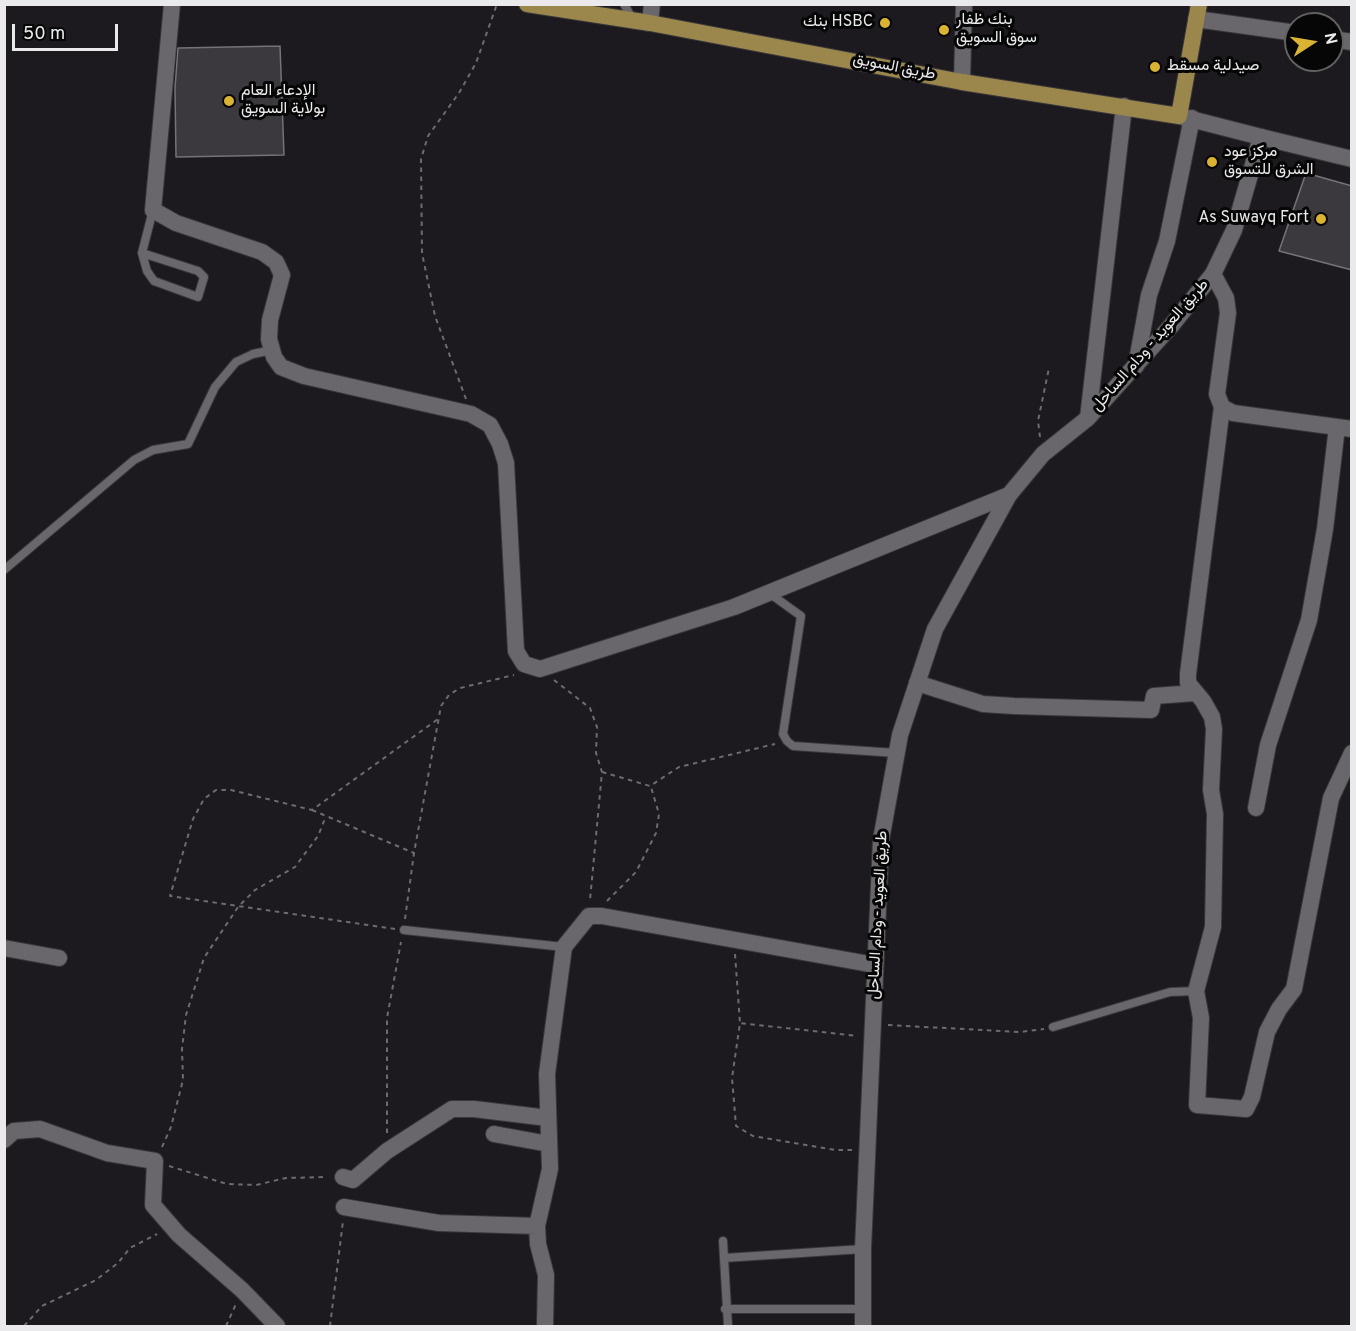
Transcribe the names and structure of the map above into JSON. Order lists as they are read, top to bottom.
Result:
{
  "streets": {
    "main road": ["طريق السويق"],
    "street": ["طريق العويد - ودام الساحل"]
  },
  "crossings": [
    ["طريق السويق", "طريق العويد - ودام الساحل"]
  ],
  "places": [
    "بنك HSBC",
    "بنك ظفار سوق السويق",
    "صيدلية مسقط",
    "الإدعاء العام بولاية السويق",
    "مركز عود الشرق للتسوق",
    "As Suwayq Fort"
  ],
  "scale_bar": "50 m",
  "north": "right"
}
